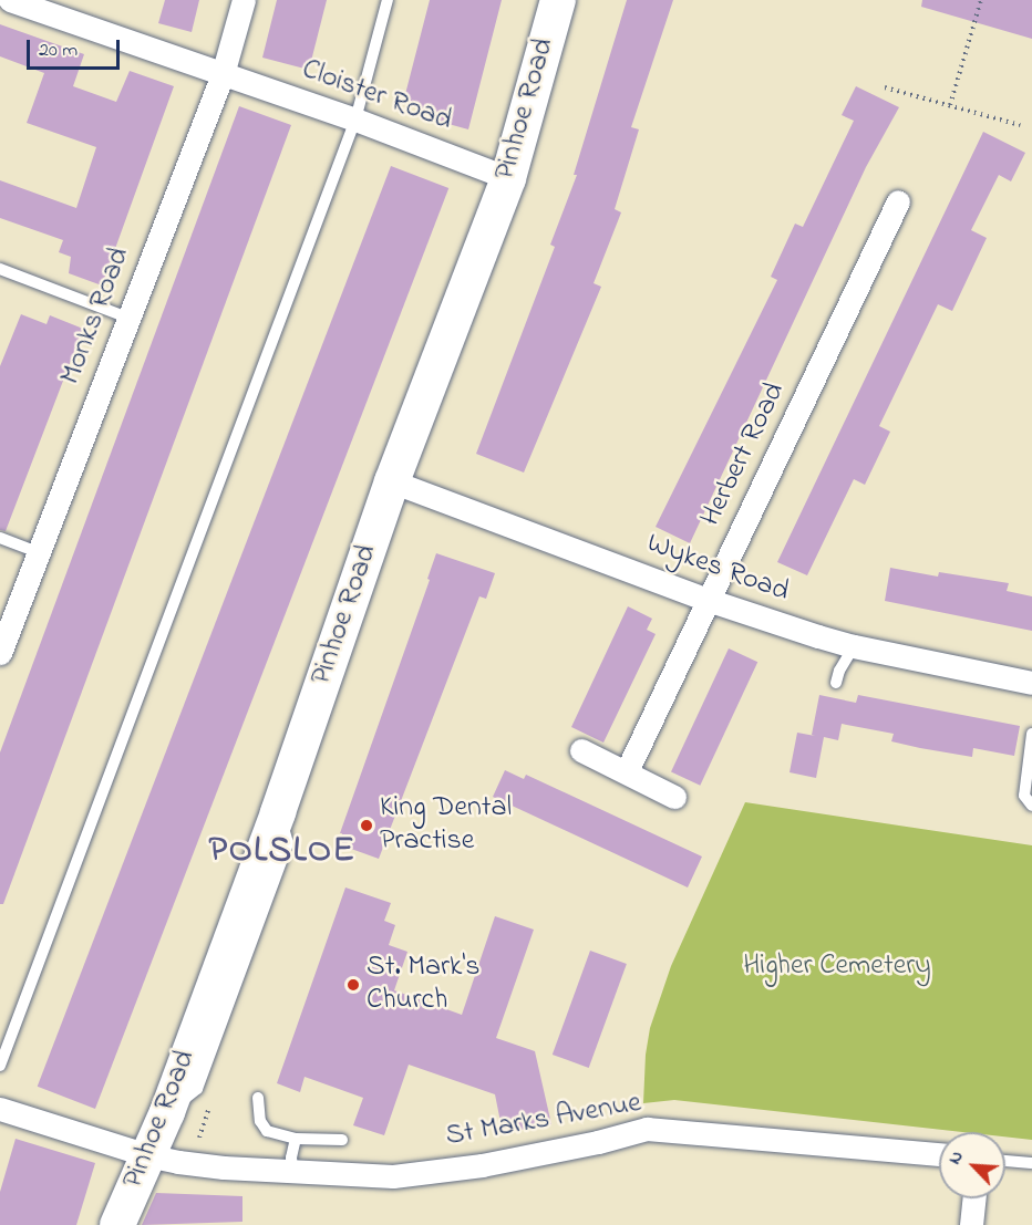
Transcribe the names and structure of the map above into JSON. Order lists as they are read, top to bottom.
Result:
{
  "streets": {
    "main road": ["Pinhoe Road"],
    "street": [
      "Cloister Road",
      "Monks Road",
      "Herbert Road",
      "Wykes Road",
      "St Marks Avenue"
    ]
  },
  "crossings": [
    ["Cloister Road", "Pinhoe Road"],
    ["Cloister Road", "Monks Road"],
    ["Pinhoe Road", "Wykes Road"],
    ["Pinhoe Road", "St Marks Avenue"],
    ["Herbert Road", "Wykes Road"]
  ],
  "districts": ["POLSLOE"],
  "parks": ["Higher Cemetery"],
  "places": ["King Dental Practise", "St. Mark's Church"],
  "scale_bar": "20 m",
  "north": "top left"
}
